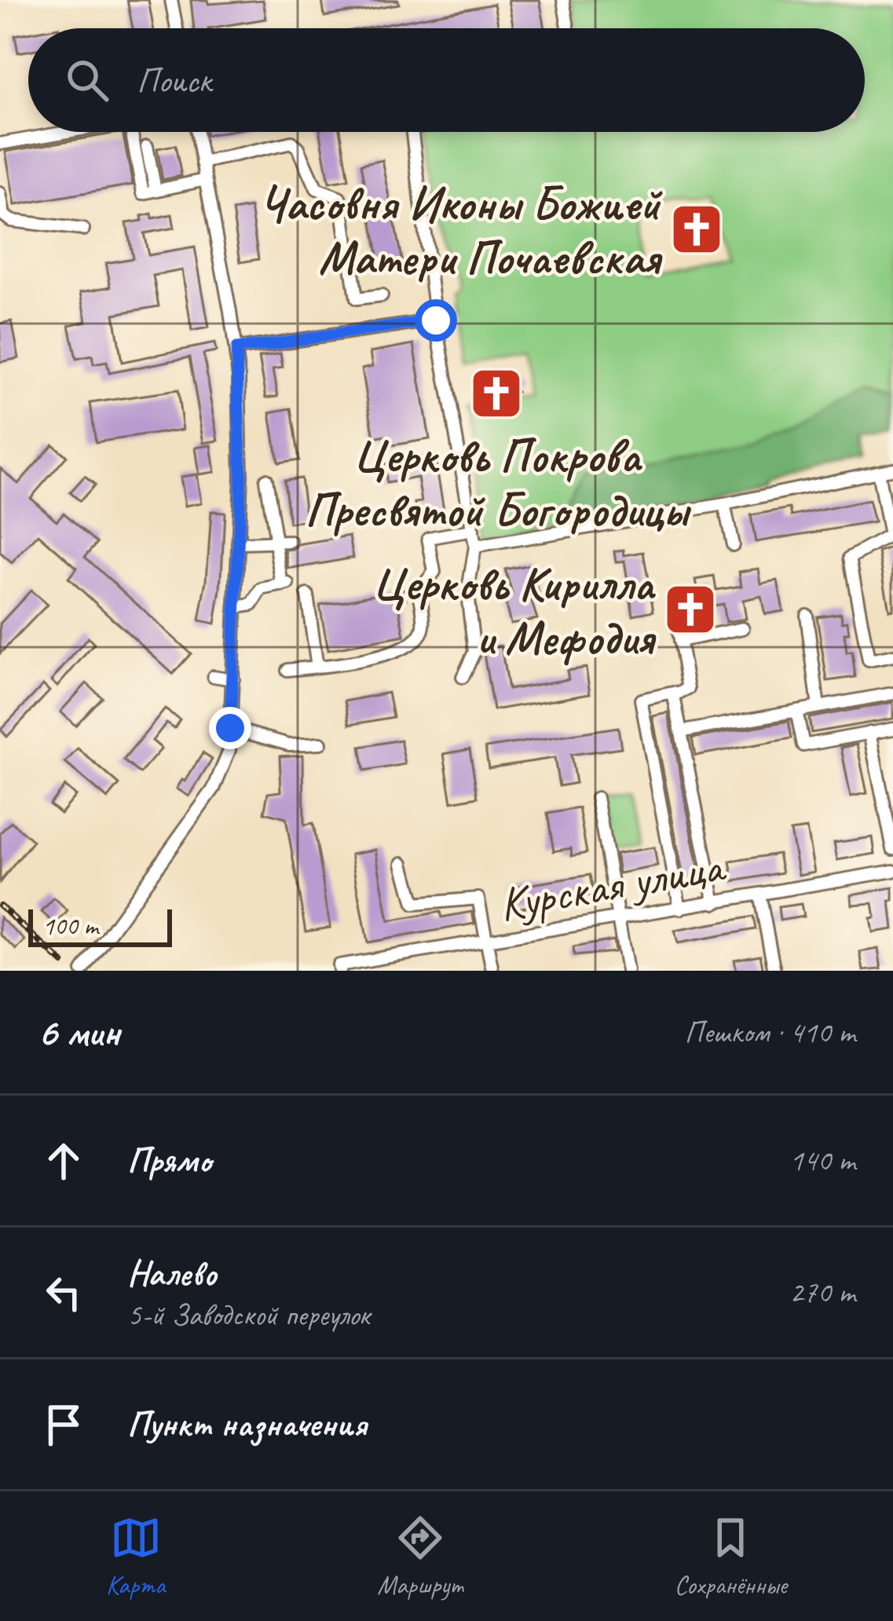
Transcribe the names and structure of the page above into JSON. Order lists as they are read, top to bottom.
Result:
{
  "streets": {
    "street": ["Курская улица"]
  },
  "places": {
    "church": ["Часовня Иконы Божией Матери Почаевская", "Церковь Покрова Пресвятой Богородицы", "Церковь Кирилла и Мефодия"]
  },
  "scale_bar": "100 m",
  "page": {
    "search": "Поиск",
    "scale": "100 m",
    "heading": ["6 мин", "Пешком · 410 m"],
    "list": [
      ["Прямо", "140 m"],
      ["Налево", "5-й Заводской переулок", "270 m"],
      "Пункт назначения"
    ],
    "nav": ["Карта", "Маршрут", "Сохранённые"]
  }
}
